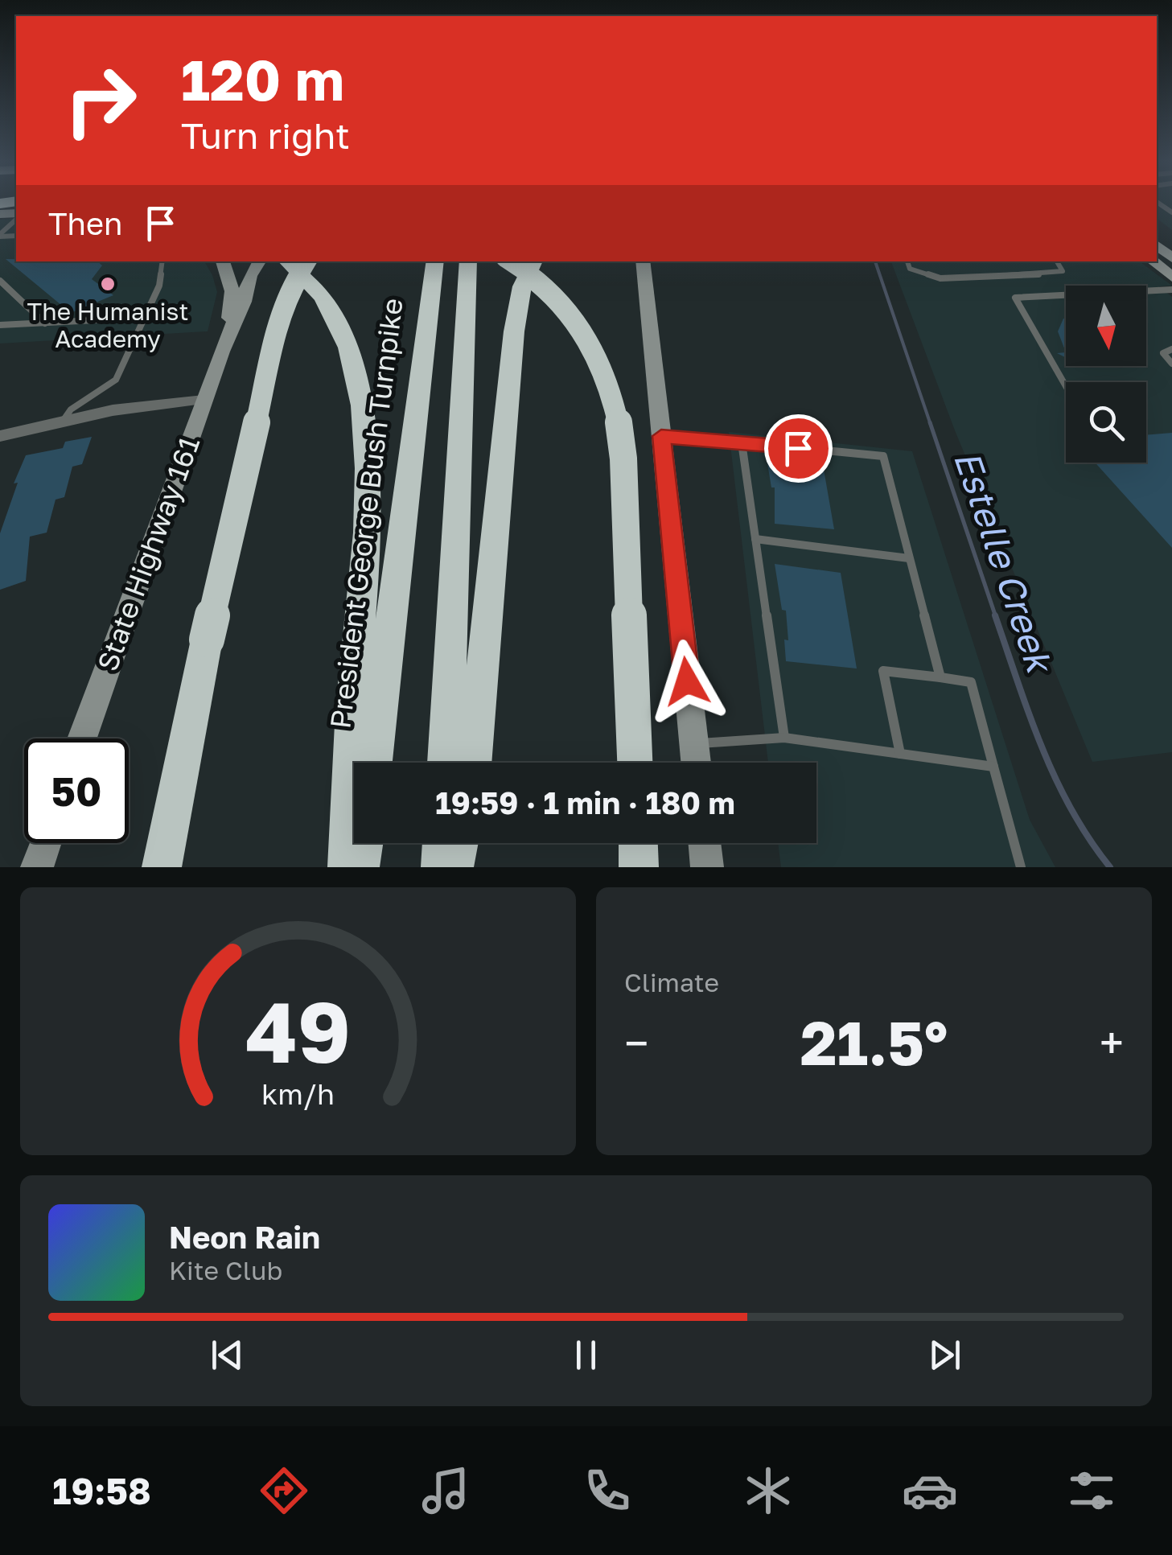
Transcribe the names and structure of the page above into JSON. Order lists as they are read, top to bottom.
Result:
{
  "streets": {
    "highway": ["President George Bush Turnpike"],
    "main road": ["State Highway 161"]
  },
  "water": ["Estelle Creek"],
  "places": ["The Humanist Academy"],
  "north": "bottom",
  "page": {
    "turn": ["120 m", "Turn right"],
    "then": "Then",
    "limit": "50",
    "trip": "19:59 · 1 min · 180 m",
    "tile": "Climate",
    "heat": ["−", "21.5°", "+"],
    "song": ["Neon Rain", "Kite Club"],
    "tabs": "19:58",
    "gauge": ["49", "km/h"]
  }
}
